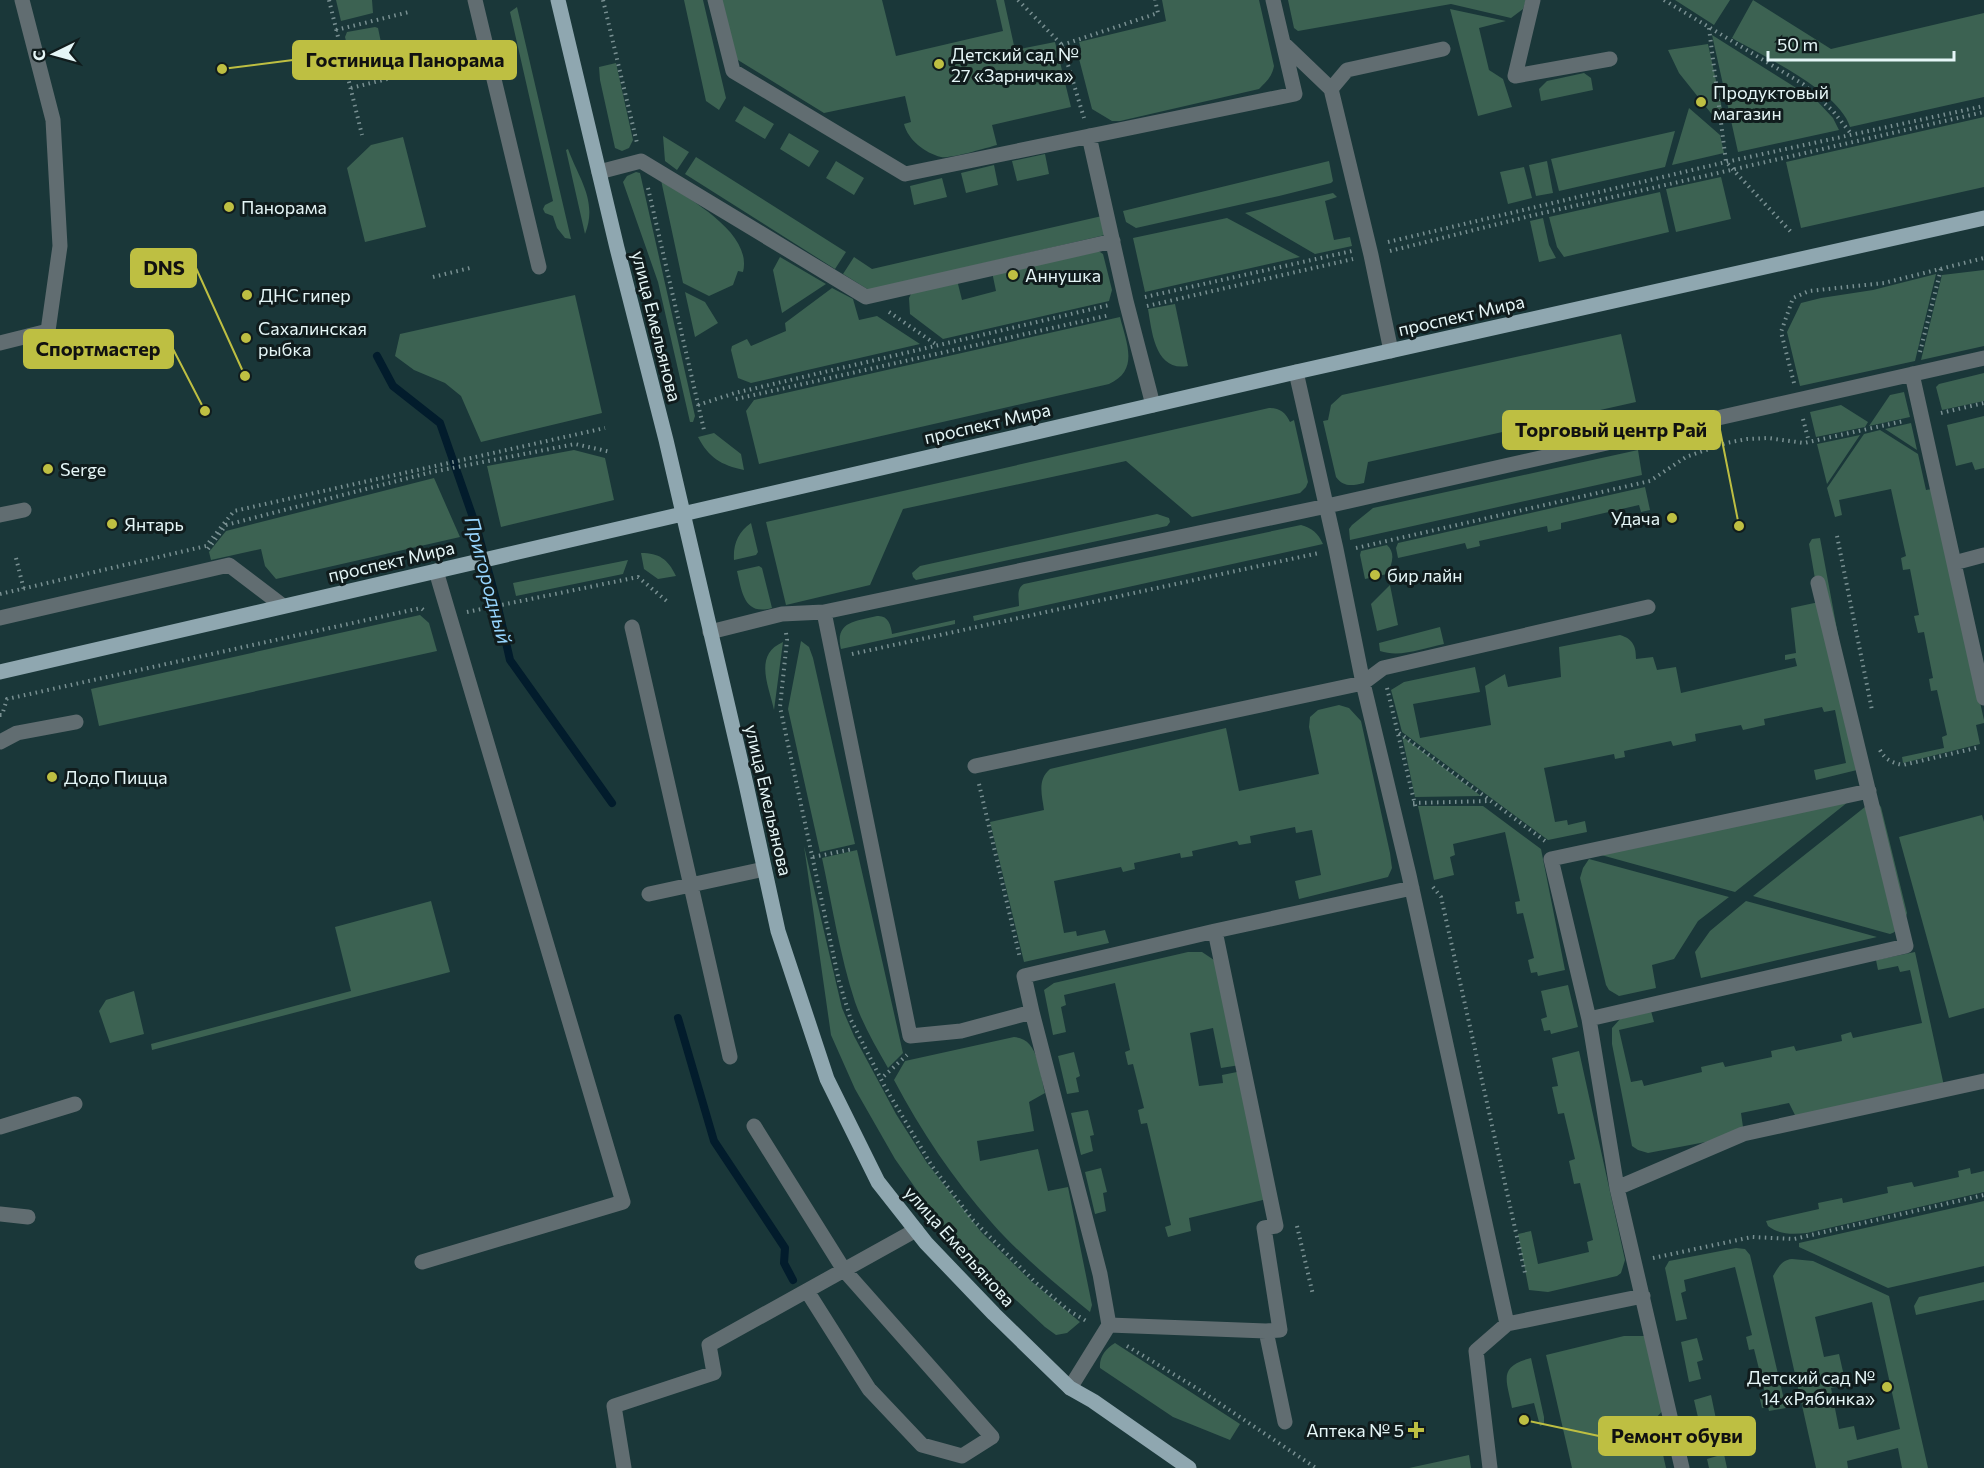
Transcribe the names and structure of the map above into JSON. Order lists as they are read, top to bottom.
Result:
{
  "streets": {
    "main road": ["проспект Мира", "улица Емельянова"]
  },
  "crossings": [
    ["проспект Мира", "улица Емельянова"]
  ],
  "water": ["Пригородный"],
  "places": {
    "other": [
      "Детский сад № 27 «Зарничка»",
      "Гостиница Панорама",
      "Продуктовый магазин",
      "Панорама",
      "Аннушка",
      "ДНС гипер",
      "Сахалинская рыбка",
      "DNS",
      "Спортмастер",
      "Serge",
      "Удача",
      "Янтарь",
      "Торговый центр Рай",
      "бир лайн",
      "Додо Пицца",
      "Детский сад № 14 «Рябинка»",
      "Ремонт обуви"
    ],
    "health": ["Аптека № 5"]
  },
  "scale_bar": "50 m",
  "north": "left"
}
